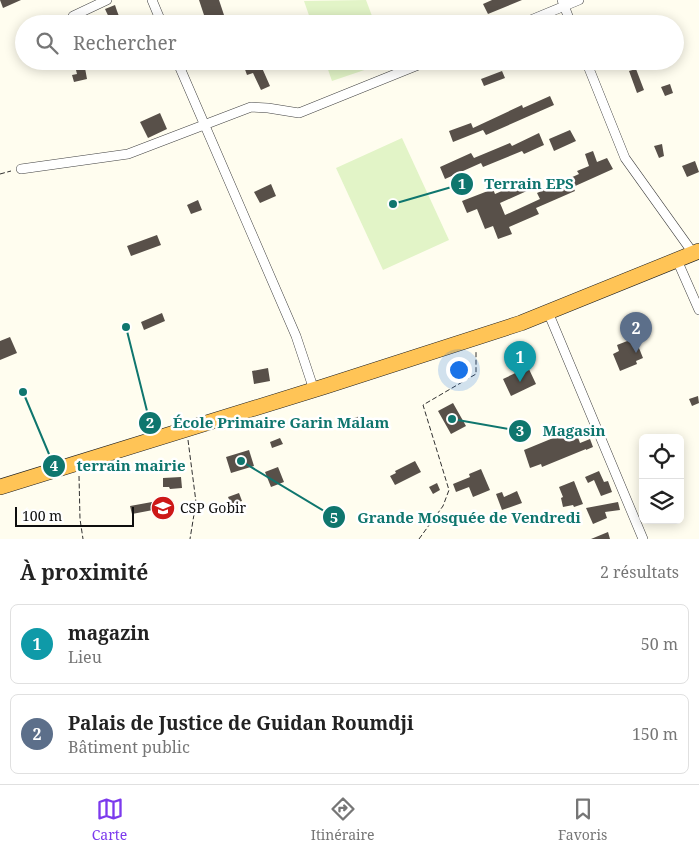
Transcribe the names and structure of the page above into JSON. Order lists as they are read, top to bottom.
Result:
{
  "places": {
    "other": [
      "Terrain EPS",
      "École Primaire Garin Malam",
      "terrain mairie",
      "Magasin",
      "Grande Mosquée de Vendredi"
    ],
    "school or university": ["CSP Gobir"]
  },
  "scale_bar": "100 m",
  "page": {
    "search": "Rechercher",
    "pins": ["2", "1"],
    "scale": "100 m",
    "heading": ["À proximité", "2 résultats"],
    "list": [
      {
        "mark": "1",
        "name": "magazin",
        "note": "Lieu",
        "value": "50 m"
      },
      {
        "mark": "2",
        "name": "Palais de Justice de Guidan Roumdji",
        "note": "Bâtiment public",
        "value": "150 m"
      }
    ],
    "nav": ["Carte", "Itinéraire", "Favoris"]
  }
}
